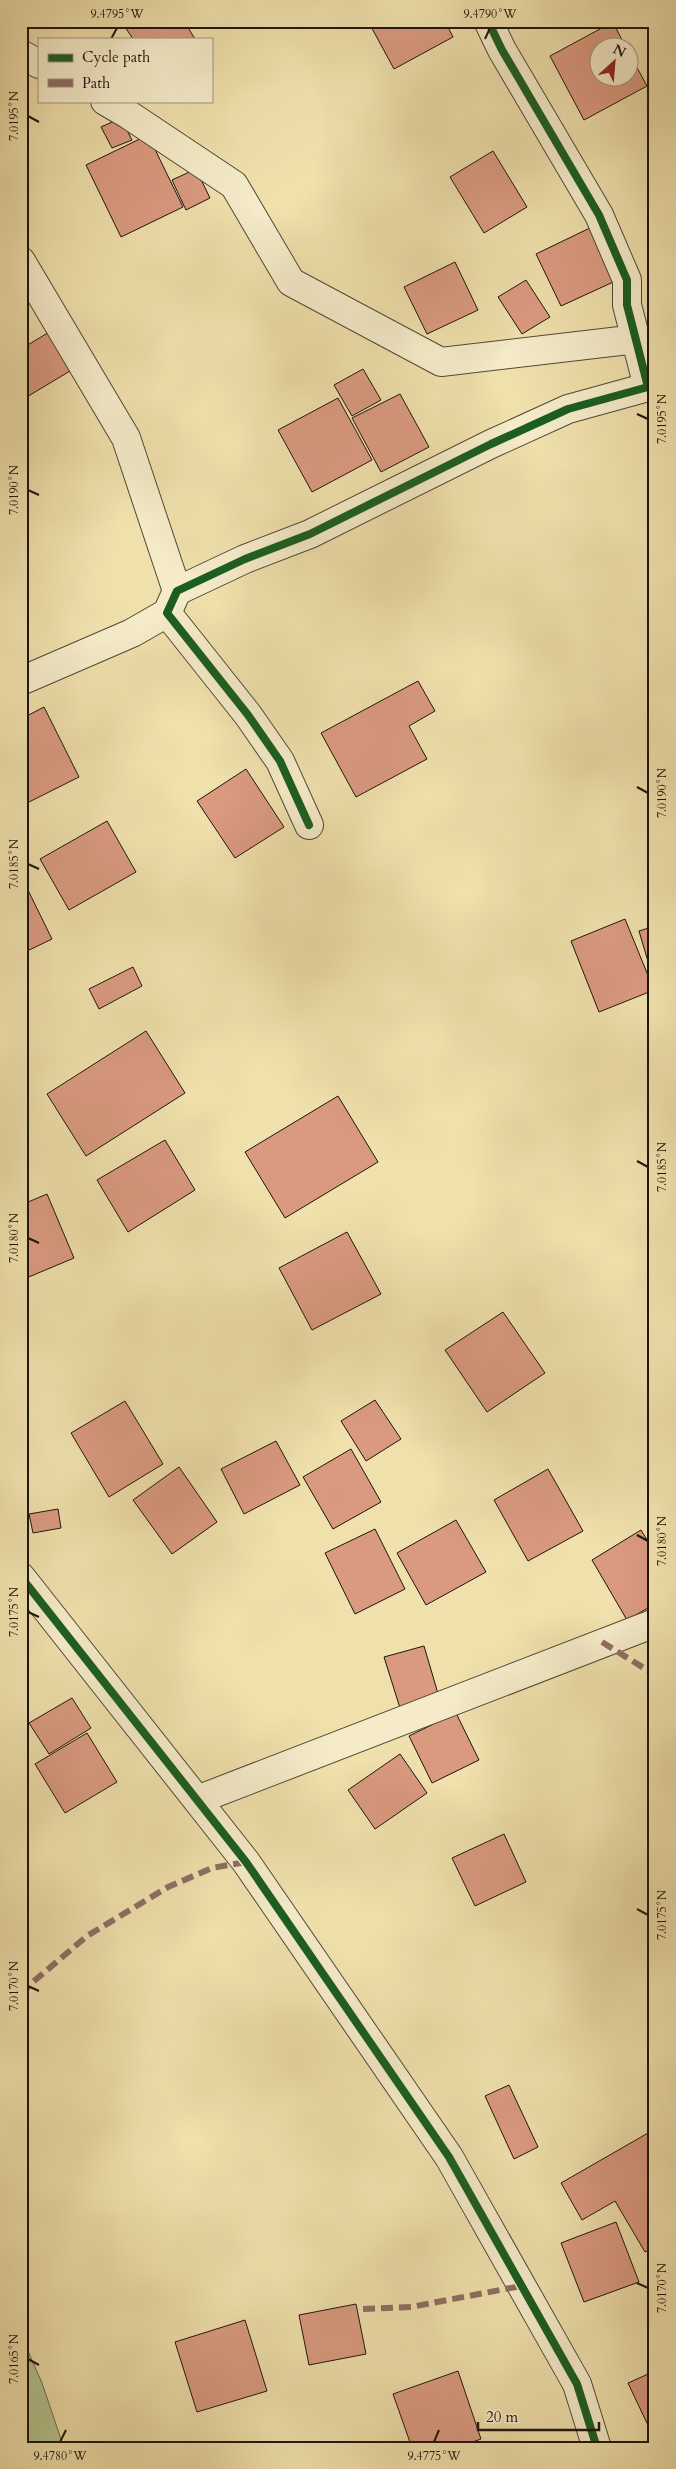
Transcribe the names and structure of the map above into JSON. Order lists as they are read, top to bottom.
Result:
{
  "legend": ["Cycle path", "Path"],
  "scale_bar": "20 m",
  "north": "top right",
  "coordinates": [
    "9.4795°W",
    "9.4790°W",
    "7.0195°N",
    "7.0190°N",
    "7.0185°N",
    "7.0180°N",
    "7.0175°N",
    "7.0170°N",
    "7.0165°N",
    "9.4780°W",
    "9.4775°W"
  ]
}
